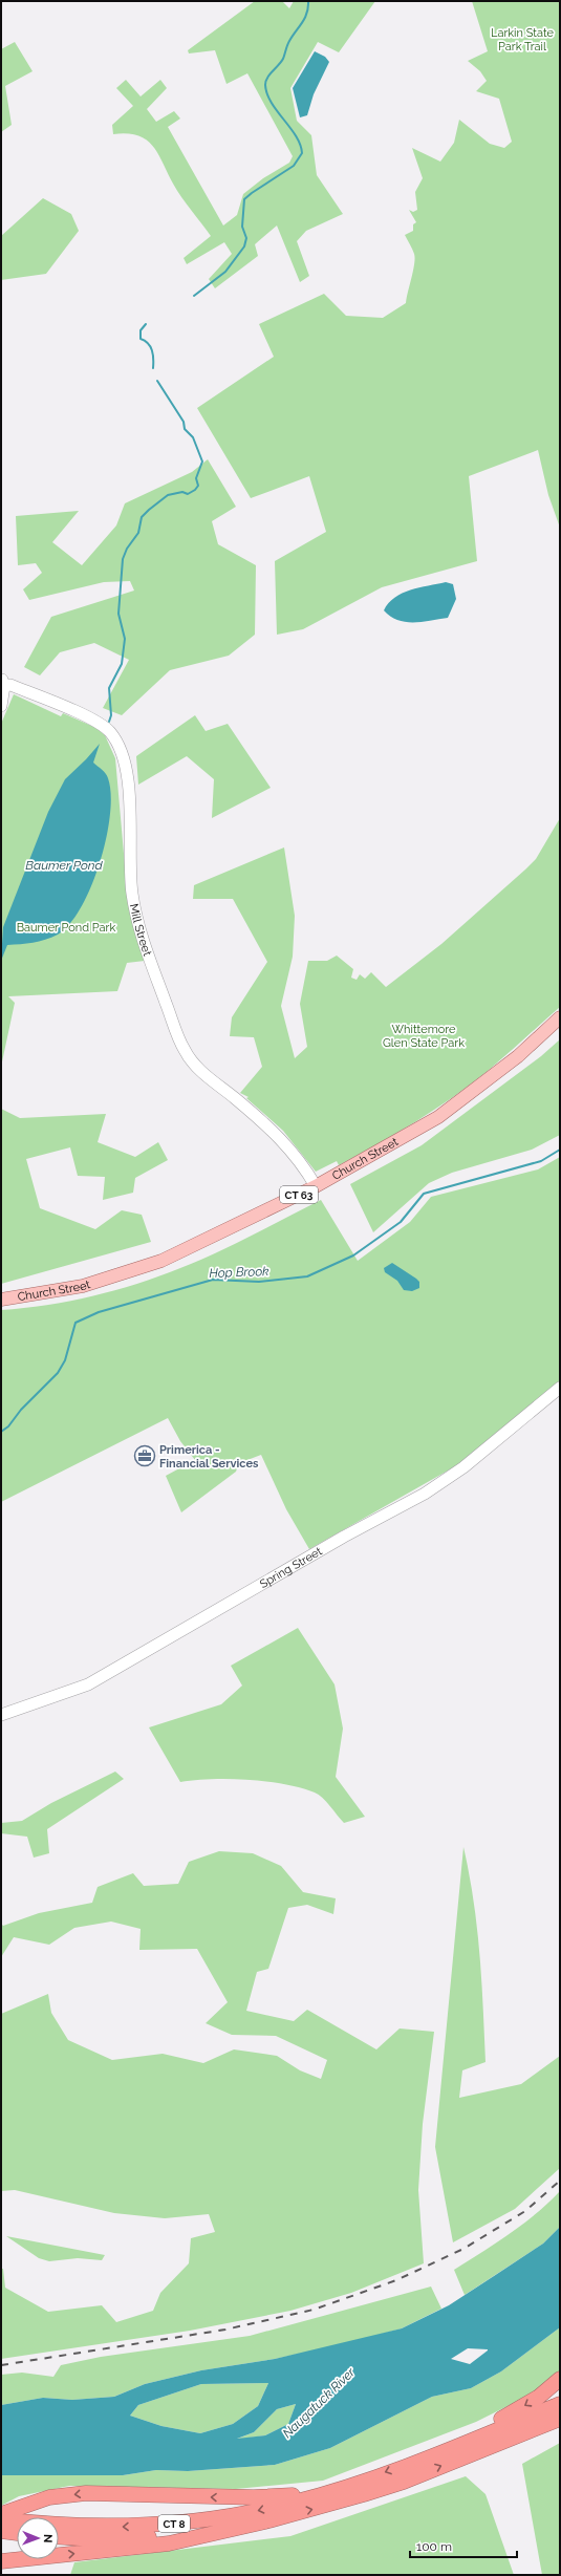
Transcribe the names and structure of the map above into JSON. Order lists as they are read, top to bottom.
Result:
{
  "streets": {
    "highway": ["CT 8"],
    "main road": ["Church Street", "CT 63"],
    "street": ["Mill Street", "Spring Street"]
  },
  "crossings": [
    ["Mill Street", "Church Street"]
  ],
  "water": ["Baumer Pond", "Hop Brook", "Naugatuck River"],
  "parks": ["Larkin State Park Trail", "Baumer Pond Park", "Whittemore Glen State Park"],
  "places": {
    "office": ["Primerica - Financial Services"]
  },
  "scale_bar": "100 m",
  "north": "right"
}
